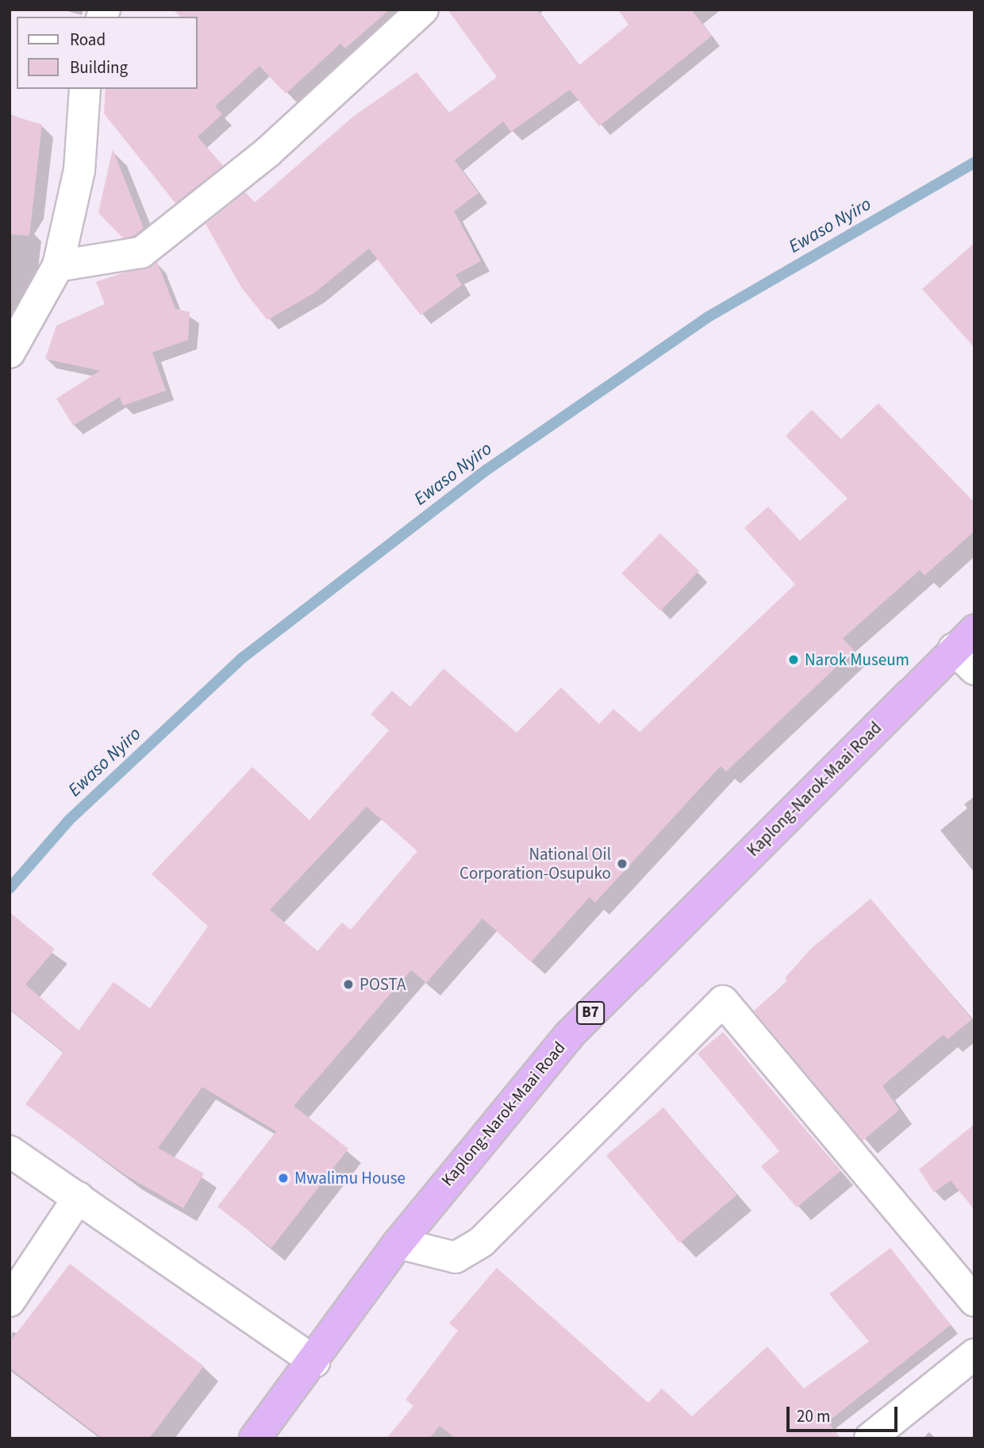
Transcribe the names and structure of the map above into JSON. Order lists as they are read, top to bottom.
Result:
{
  "streets": {
    "highway": ["Kaplong-Narok-Maai Road", "B7"]
  },
  "water": ["Ewaso Nyiro"],
  "places": [
    "Narok Museum",
    "National Oil Corporation-Osupuko",
    "POSTA",
    "Mwalimu House"
  ],
  "legend": ["Road", "Building"],
  "scale_bar": "20 m"
}
